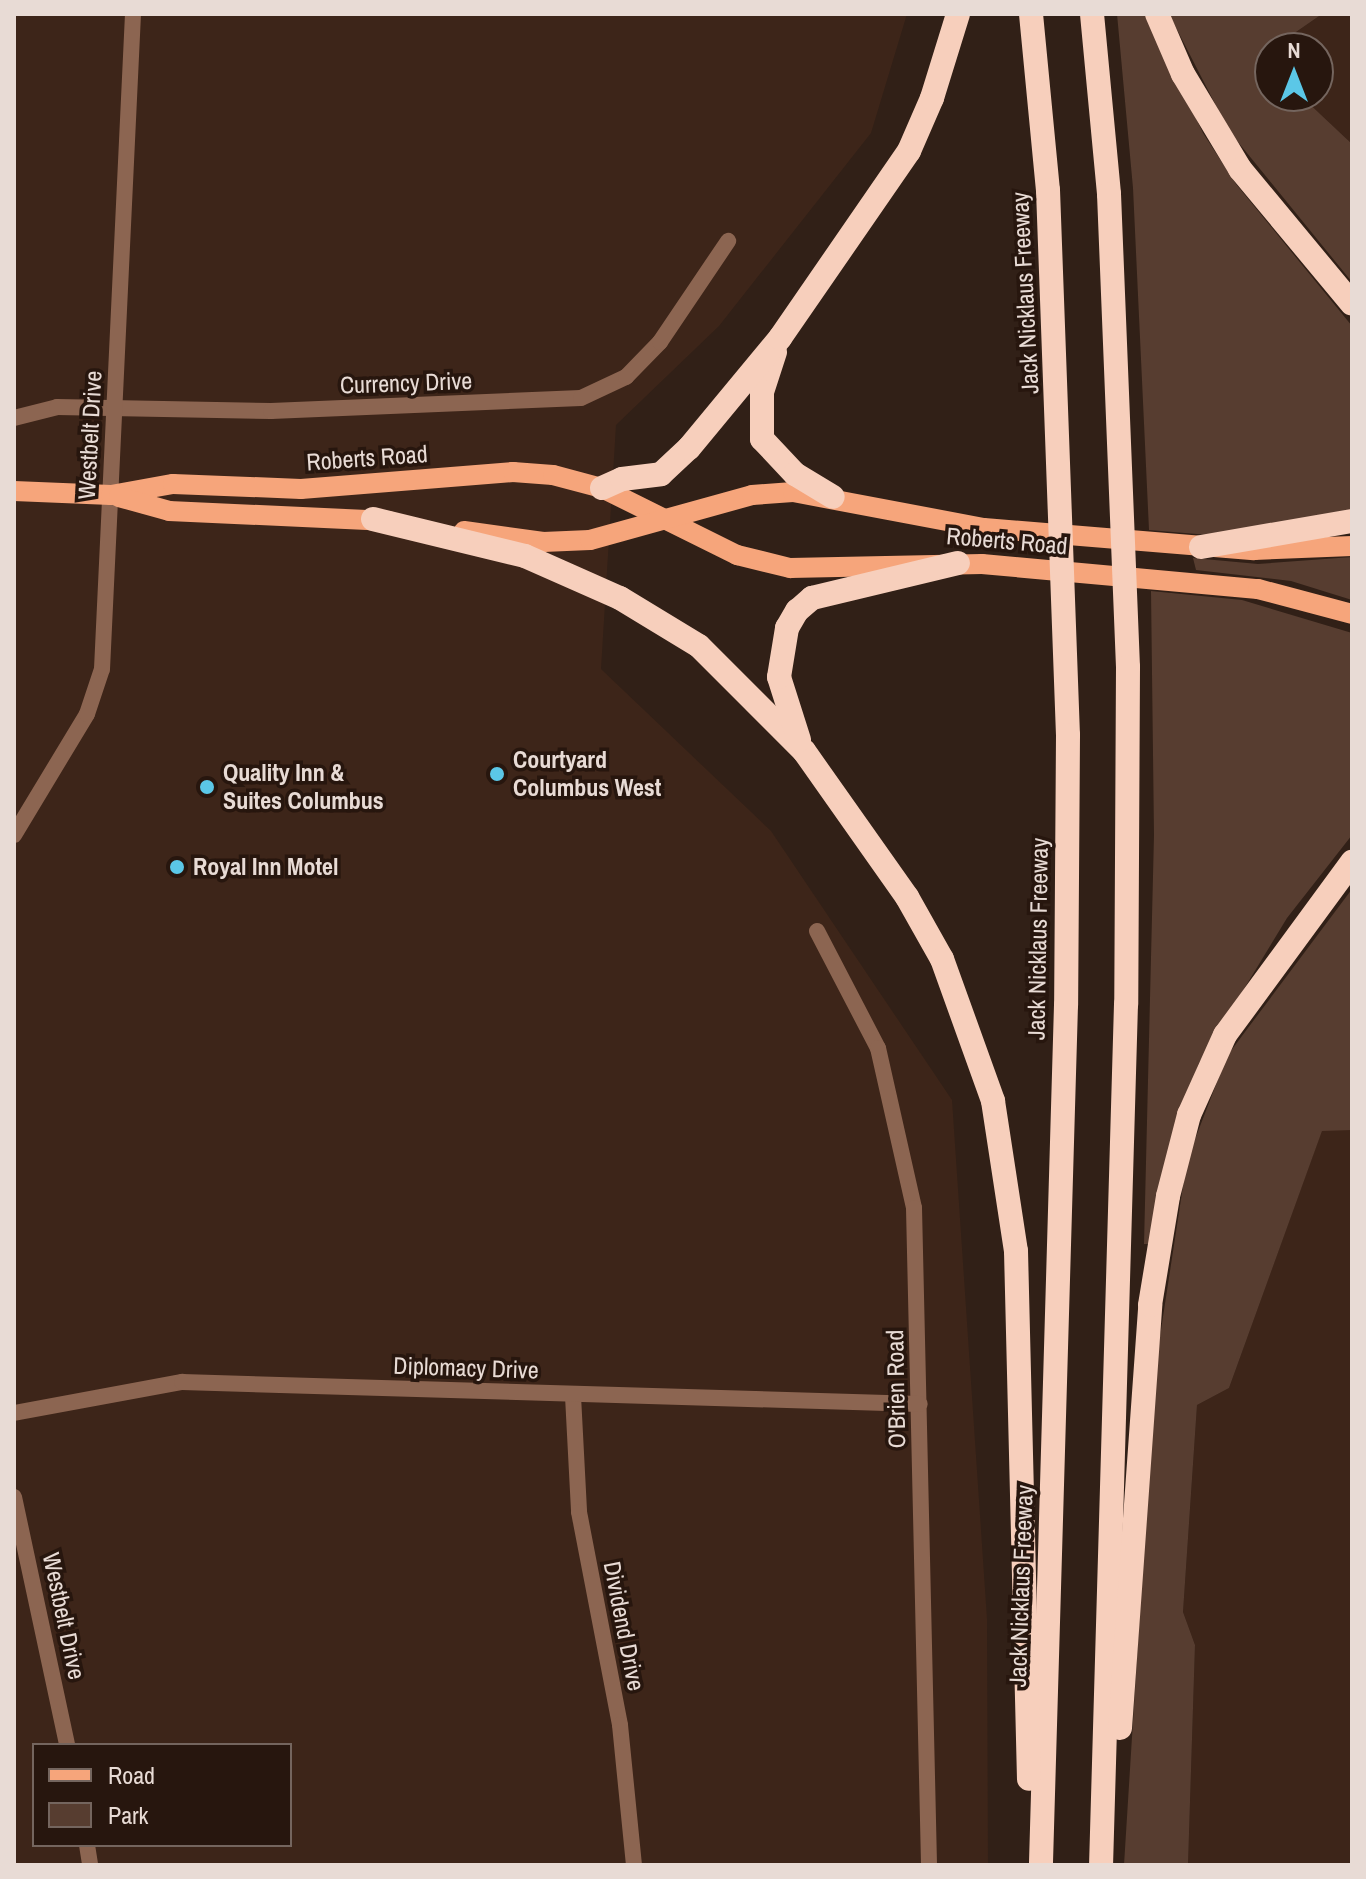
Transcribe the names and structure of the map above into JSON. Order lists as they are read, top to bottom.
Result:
{
  "streets": {
    "highway": ["Jack Nicklaus Freeway"],
    "main road": ["Roberts Road"],
    "street": [
      "Currency Drive",
      "Westbelt Drive",
      "Diplomacy Drive",
      "O'Brien Road",
      "Dividend Drive"
    ]
  },
  "crossings": [
    ["Currency Drive", "Westbelt Drive"],
    ["Westbelt Drive", "Roberts Road"],
    ["Diplomacy Drive", "O'Brien Road"],
    ["Diplomacy Drive", "Dividend Drive"]
  ],
  "places": ["Courtyard Columbus West", "Quality Inn & Suites Columbus", "Royal Inn Motel"],
  "legend": ["Road", "Park"],
  "north": "top"
}
